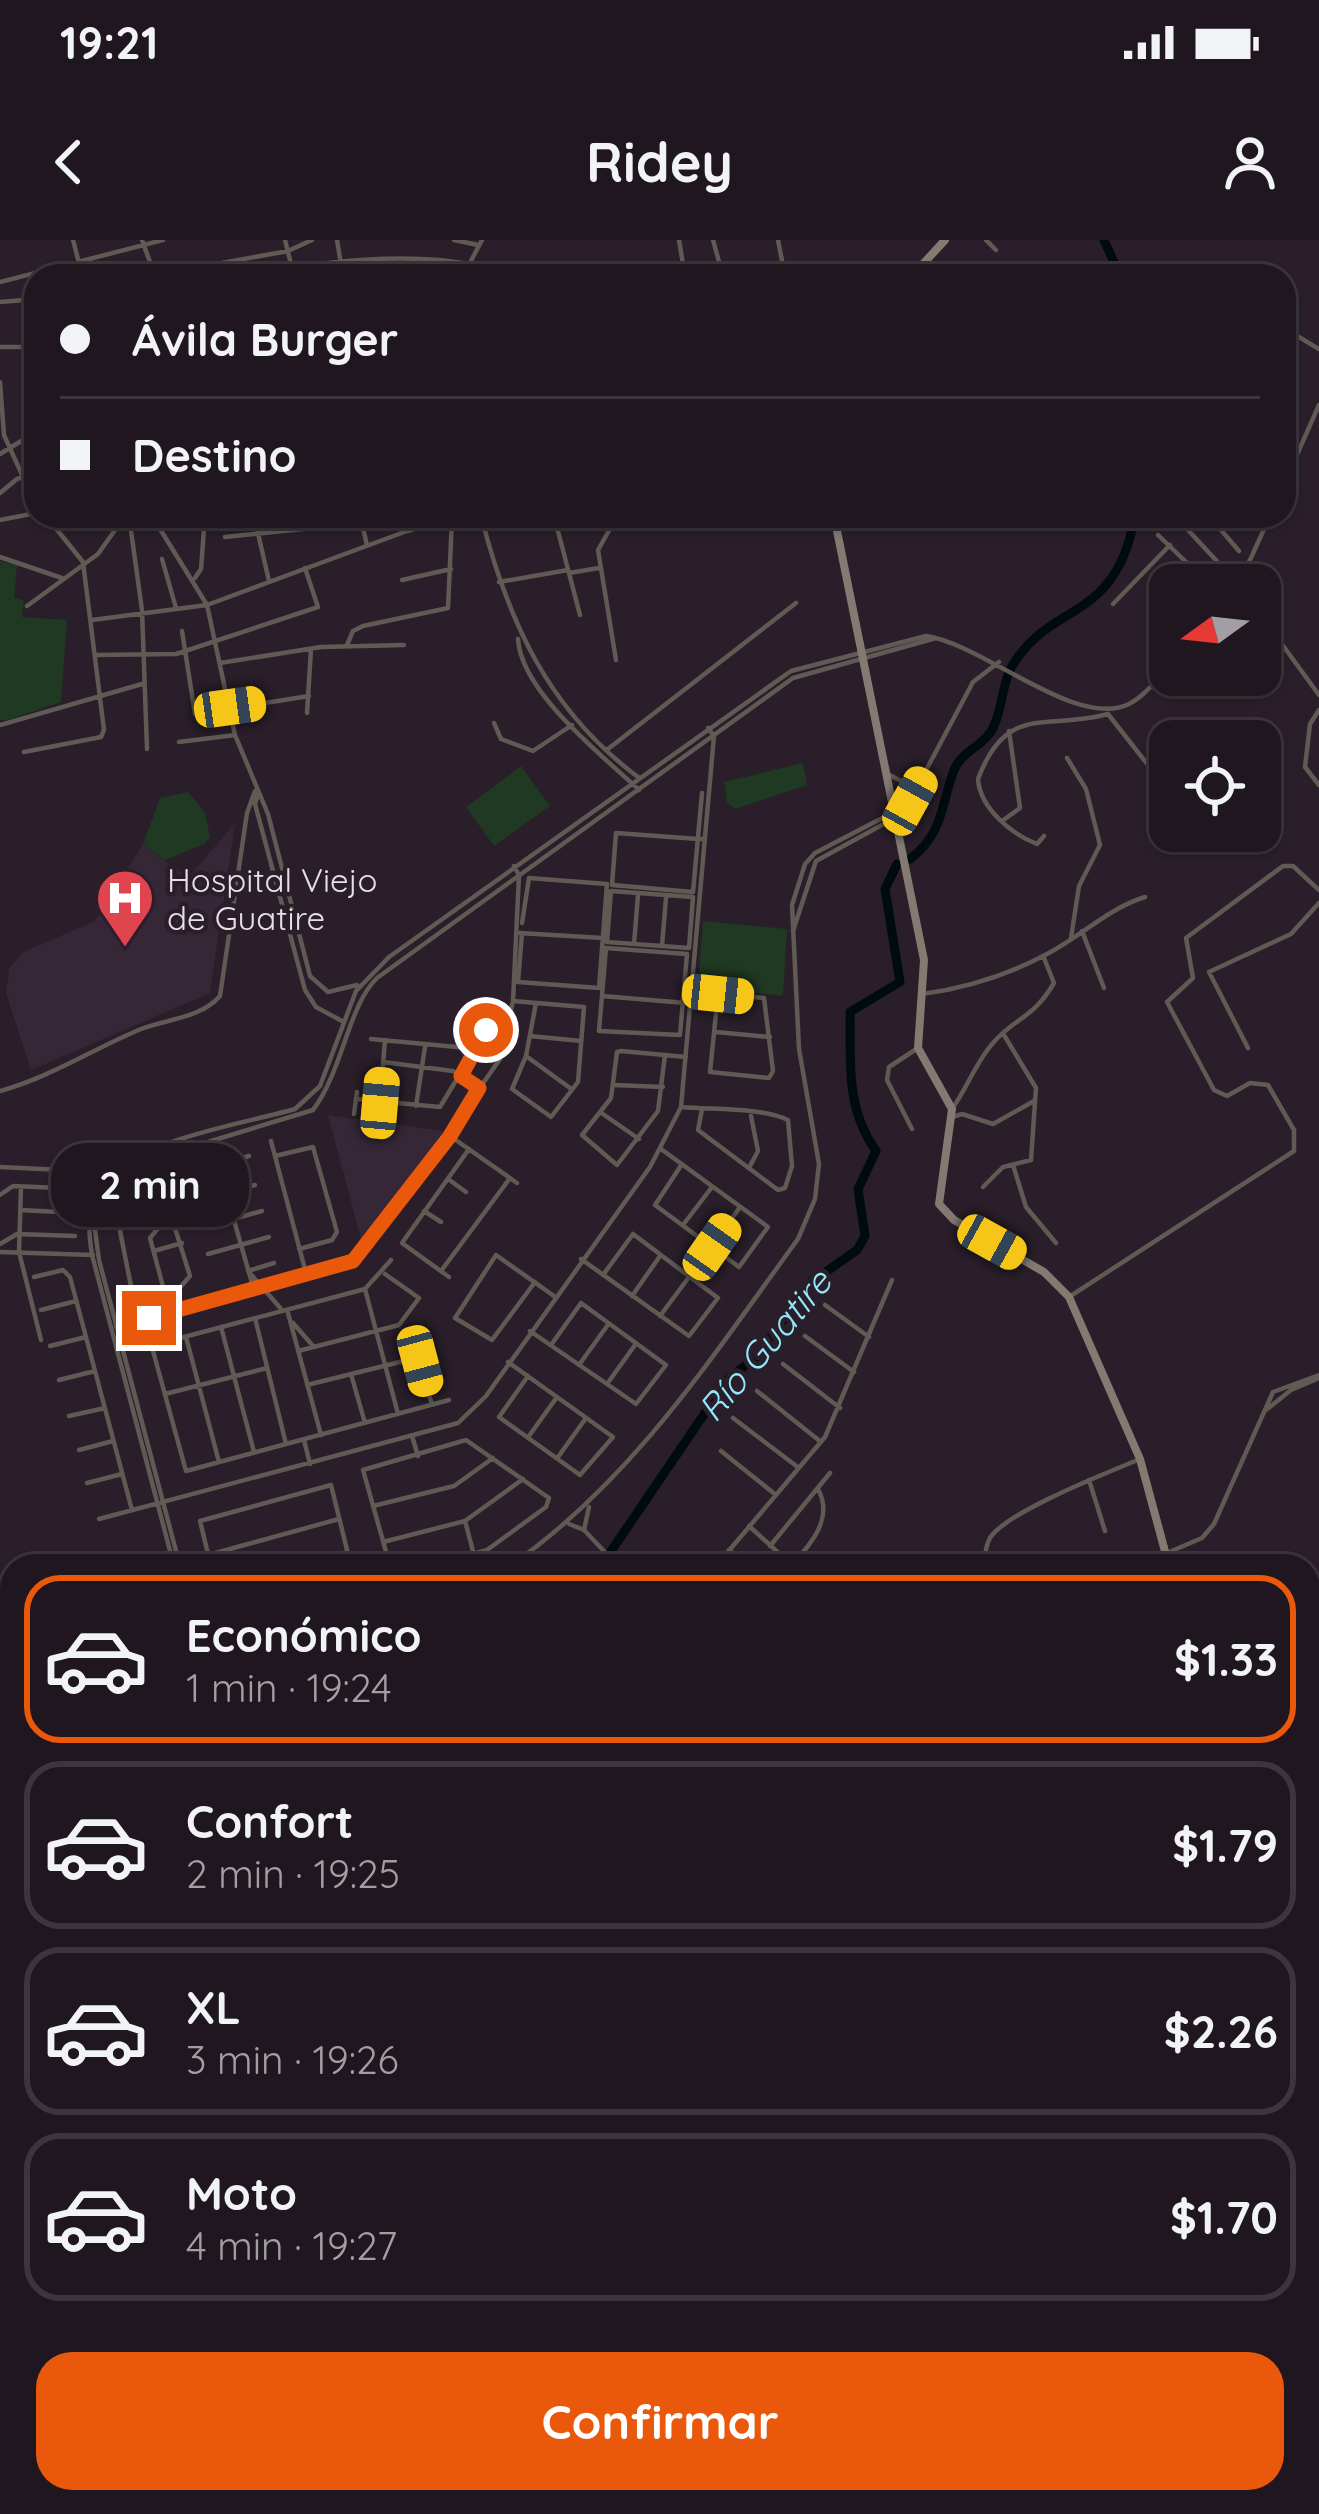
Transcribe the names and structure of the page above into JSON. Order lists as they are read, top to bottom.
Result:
{
  "water": ["Río Guatire"],
  "places": {
    "hospital": ["Hospital Viejo de Guatire"]
  },
  "north": "left",
  "page": {
    "status": "19:21",
    "header": "Ridey",
    "banner": ["Ávila Burger", "Destino"],
    "bubble": "2 min",
    "list": [
      {
        "name": "Económico",
        "note": "1 min · 19:24",
        "value": "$1.33"
      },
      {
        "name": "Confort",
        "note": "2 min · 19:25",
        "value": "$1.79"
      },
      {
        "name": "XL",
        "note": "3 min · 19:26",
        "value": "$2.26"
      },
      {
        "name": "Moto",
        "note": "4 min · 19:27",
        "value": "$1.70"
      }
    ],
    "buttons": "Confirmar"
  }
}
